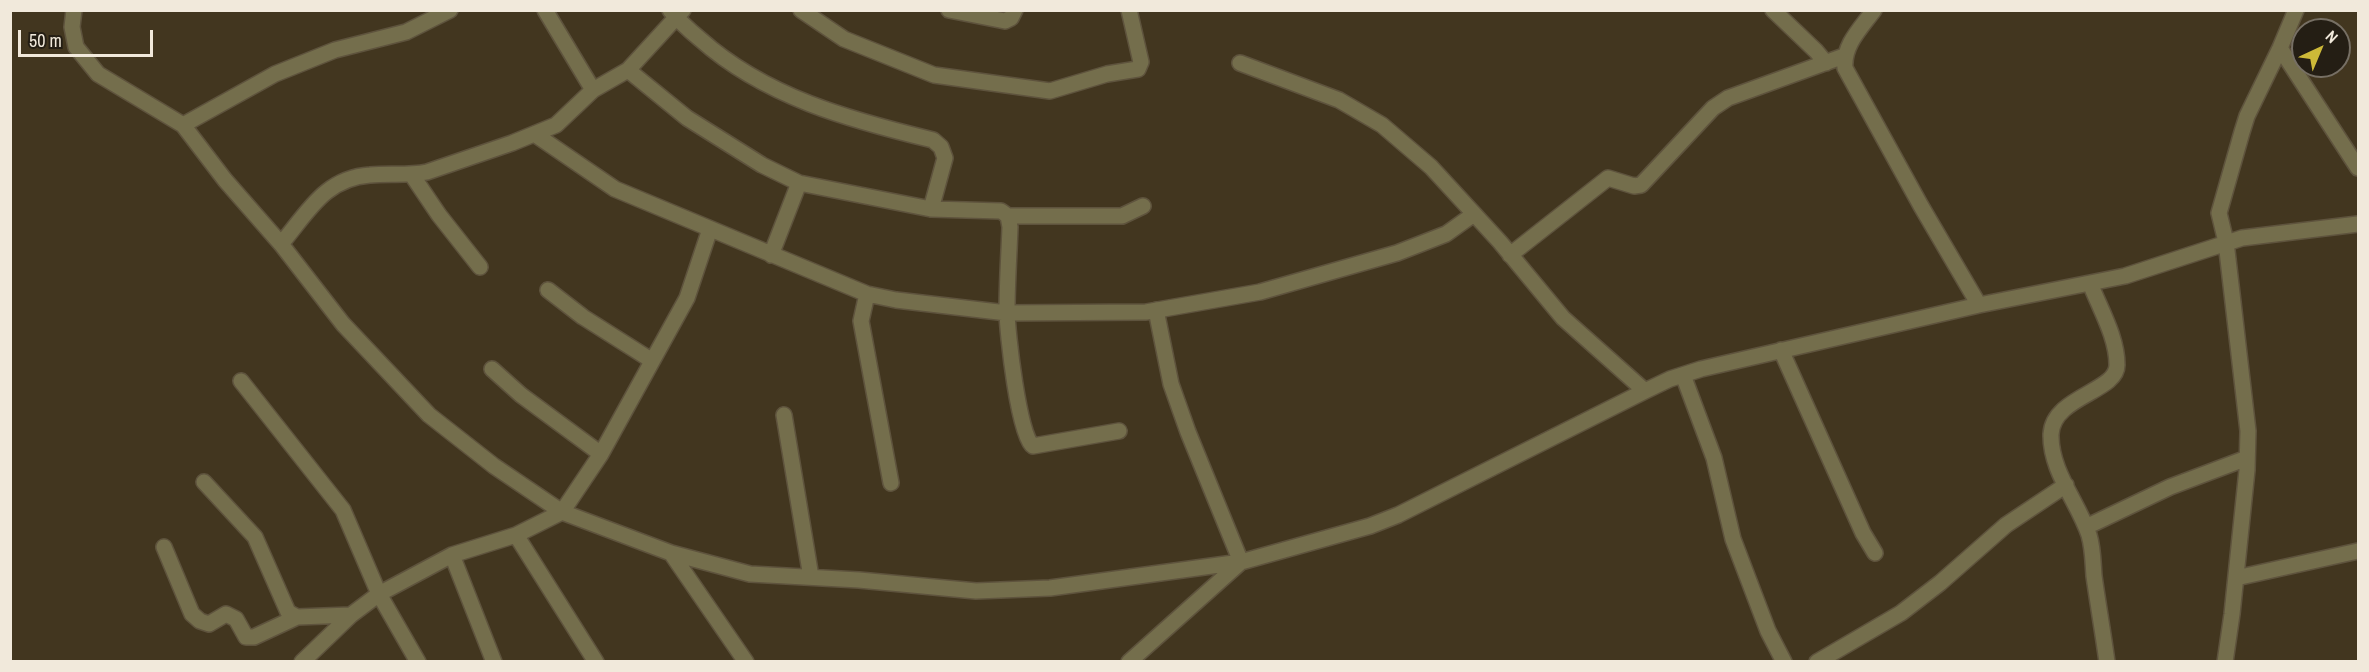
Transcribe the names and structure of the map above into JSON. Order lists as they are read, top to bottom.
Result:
{
  "scale_bar": "50 m",
  "north": "top right"
}
